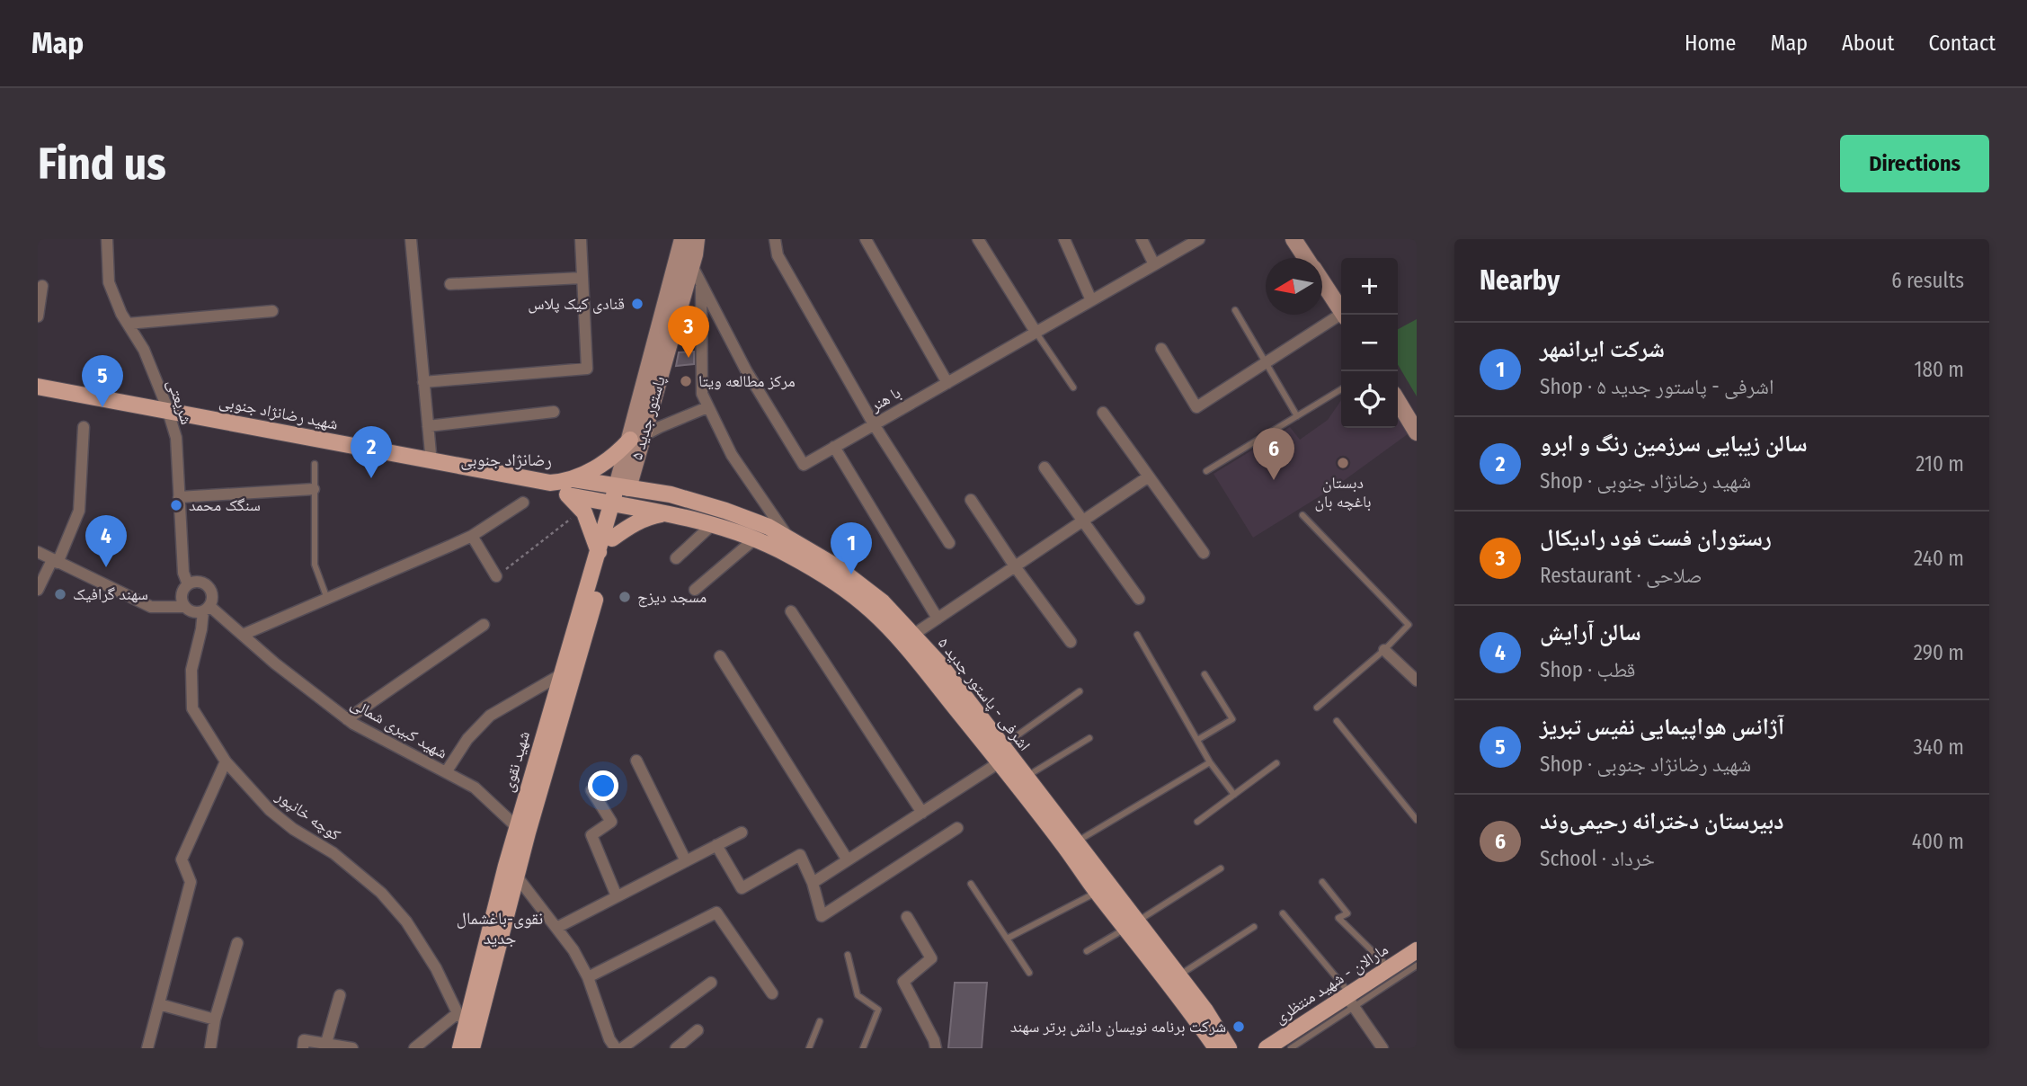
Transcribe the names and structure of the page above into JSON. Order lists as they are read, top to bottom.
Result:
{
  "streets": {
    "main road": [
      "شهید رضانژاد جنوبی",
      "پاستور جدید ۵",
      "اشرفی - پاستور جدید ۵",
      "شهید نقوی",
      "مارالان - شهید منتظری"
    ],
    "street": [
      "با هنر",
      "شریعتی",
      "شهید کبیری شمالی",
      "کوچه خانپور"
    ]
  },
  "crossings": [
    ["با هنر", "پاستور جدید ۵"],
    ["شریعتی", "شهید کبیری شمالی"],
    ["شریعتی", "کوچه خانپور"],
    ["پاستور جدید ۵", "اشرفی - پاستور جدید ۵"],
    ["پاستور جدید ۵", "شهید نقوی"],
    ["اشرفی - پاستور جدید ۵", "شهید نقوی"],
    ["شهید کبیری شمالی", "شهید نقوی"],
    ["شهید کبیری شمالی", "کوچه خانپور"],
    ["شهید نقوی", "کوچه خانپور"]
  ],
  "districts": ["رضانژاد جنوبی", "نقوی-باغشمال جدید"],
  "places": [
    "قنادی کیک پلاس",
    "مرکز مطالعه ویتا",
    "دبستان باغچه بان",
    "سنگک محمد",
    "سهند گرافیک",
    "مسجد دیزج",
    "شرکت برنامه نویسان دانش برتر سهند"
  ],
  "north": "left",
  "page": {
    "header": "Map",
    "nav": [
      "Home",
      "Map",
      "About",
      "Contact"
    ],
    "buttons": "Directions",
    "title": "Find us",
    "heading": ["Nearby", "6 results"],
    "map_buttons": ["+", "−"],
    "pins": [
      "3",
      "5",
      "2",
      "6",
      "4",
      "1"
    ],
    "list": [
      {
        "mark": "1",
        "name": "شرکت ایرانمهر",
        "note": "Shop · اشرفی - پاستور جدید ۵",
        "value": "180 m"
      },
      {
        "mark": "2",
        "name": "سالن زیبایی سرزمین رنگ و ابرو",
        "note": "Shop · شهید رضانژاد جنوبی",
        "value": "210 m"
      },
      {
        "mark": "3",
        "name": "رستوران فست فود رادیکال",
        "note": "Restaurant · صلاحی",
        "value": "240 m"
      },
      {
        "mark": "4",
        "name": "سالن آرایش",
        "note": "Shop · قطب",
        "value": "290 m"
      },
      {
        "mark": "5",
        "name": "آژانس هواپیمایی نفیس تبریز",
        "note": "Shop · شهید رضانژاد جنوبی",
        "value": "340 m"
      },
      {
        "mark": "6",
        "name": "دبیرستان دخترانه رحیمی‌وند",
        "note": "School · خرداد",
        "value": "400 m"
      }
    ]
  }
}
